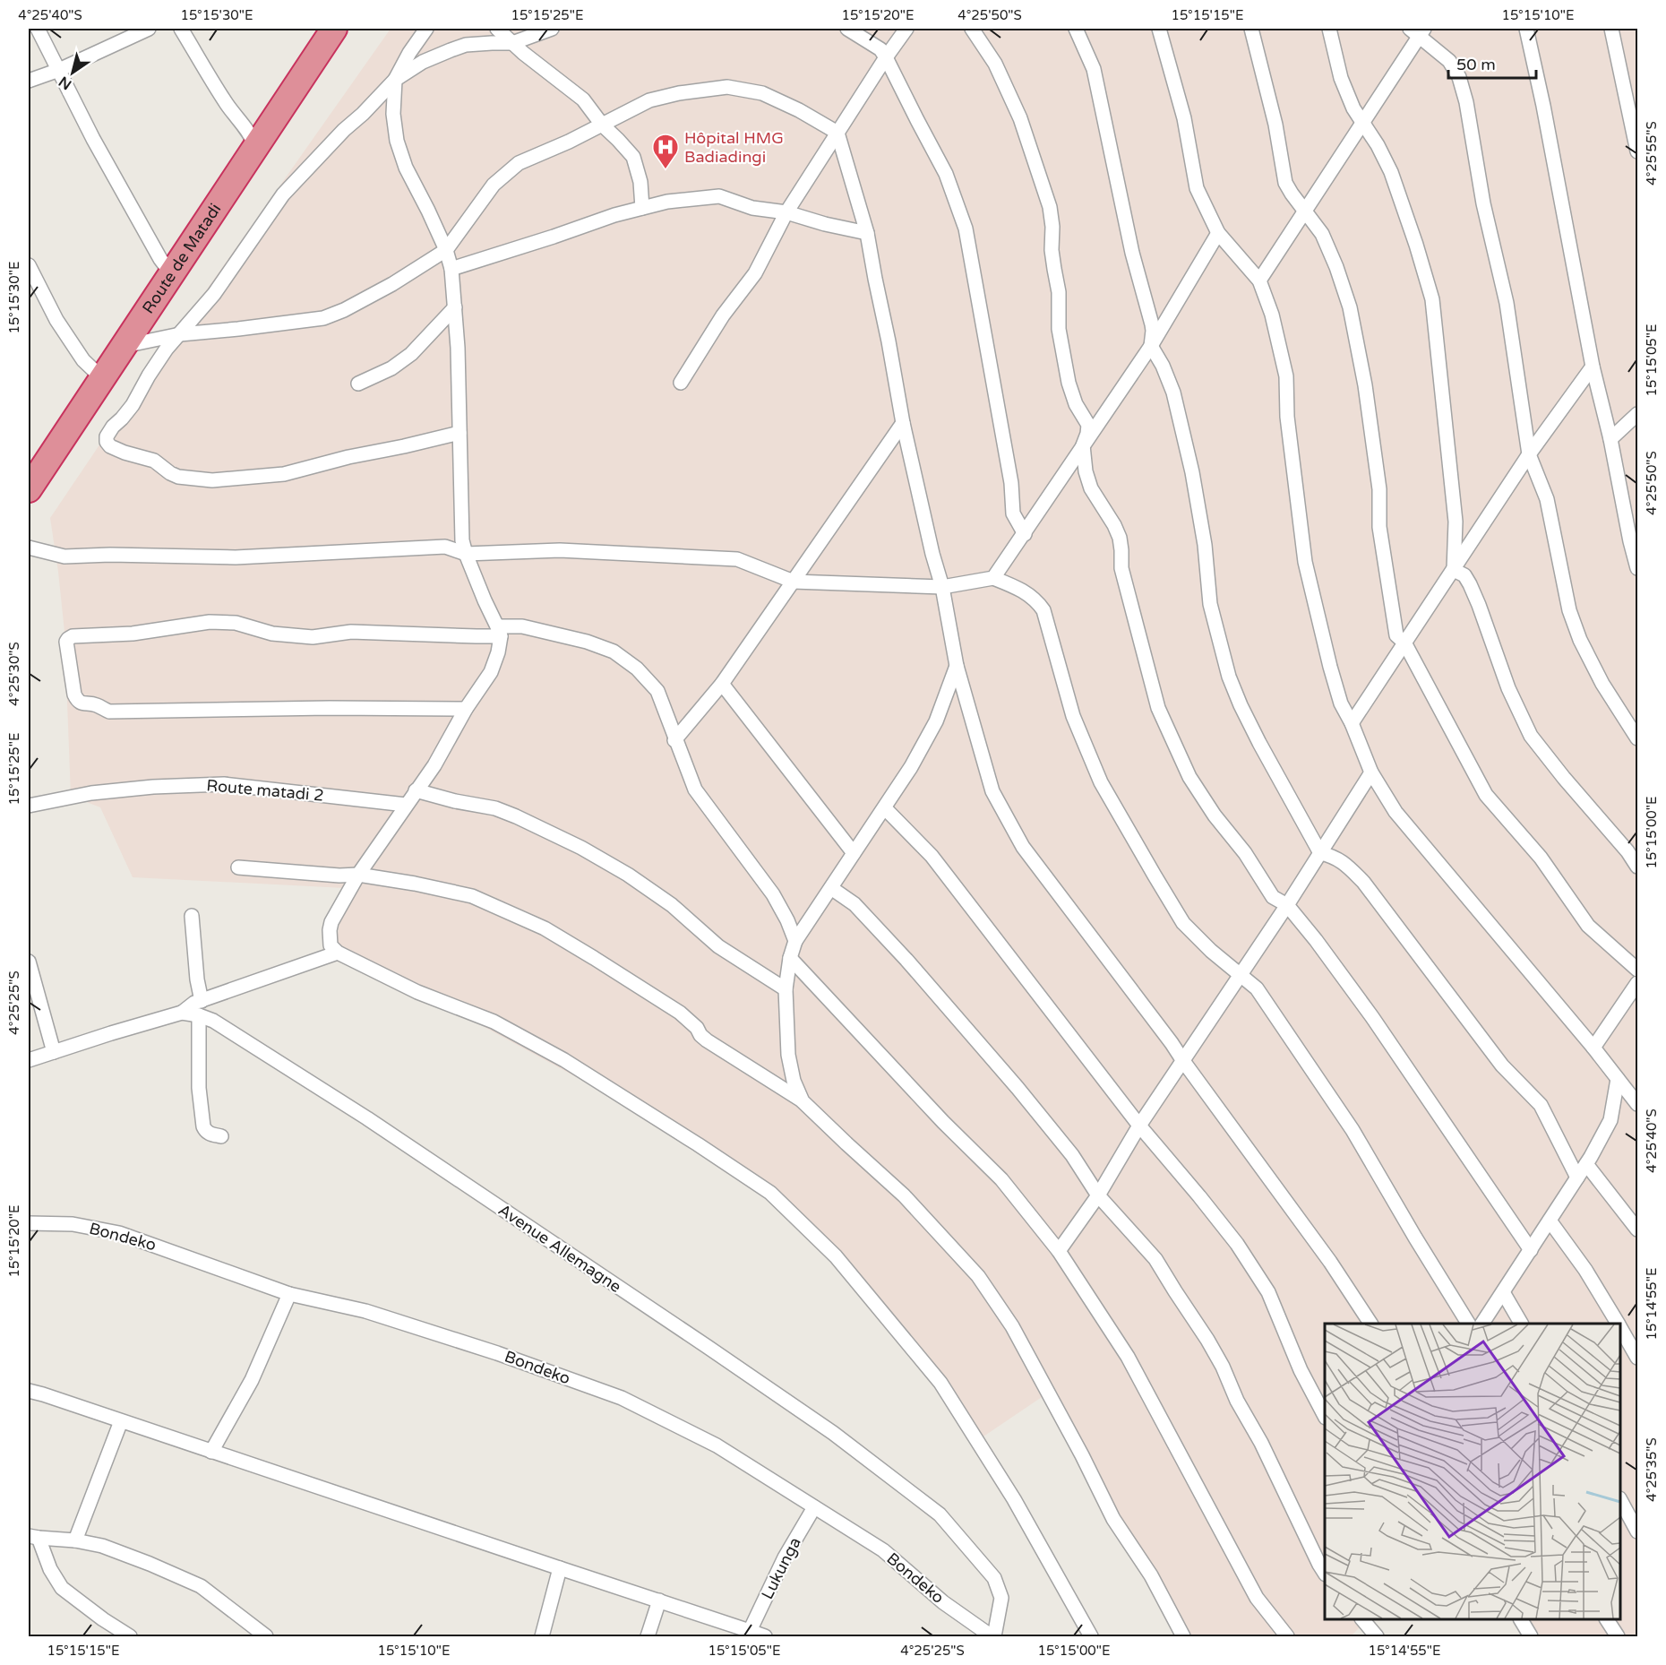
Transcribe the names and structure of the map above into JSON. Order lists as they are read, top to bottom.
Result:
{
  "streets": {
    "highway": ["Route de Matadi"],
    "street": [
      "Route matadi 2",
      "Bondeko",
      "Avenue Allemagne",
      "Lukunga"
    ]
  },
  "crossings": [
    ["Bondeko", "Avenue Allemagne"],
    ["Bondeko", "Lukunga"]
  ],
  "places": {
    "hospital": ["Hôpital HMG Badiadingi"]
  },
  "scale_bar": "50 m",
  "north": "bottom left",
  "coordinates": [
    "4°25'40\"S",
    "15°15'30\"E",
    "15°15'25\"E",
    "15°15'20\"E",
    "4°25'50\"S",
    "15°15'15\"E",
    "15°15'10\"E",
    "4°25'55\"S",
    "15°15'05\"E",
    "4°25'30\"S",
    "15°15'00\"E",
    "4°25'25\"S",
    "15°14'55\"E",
    "4°25'35\"S"
  ]
}
